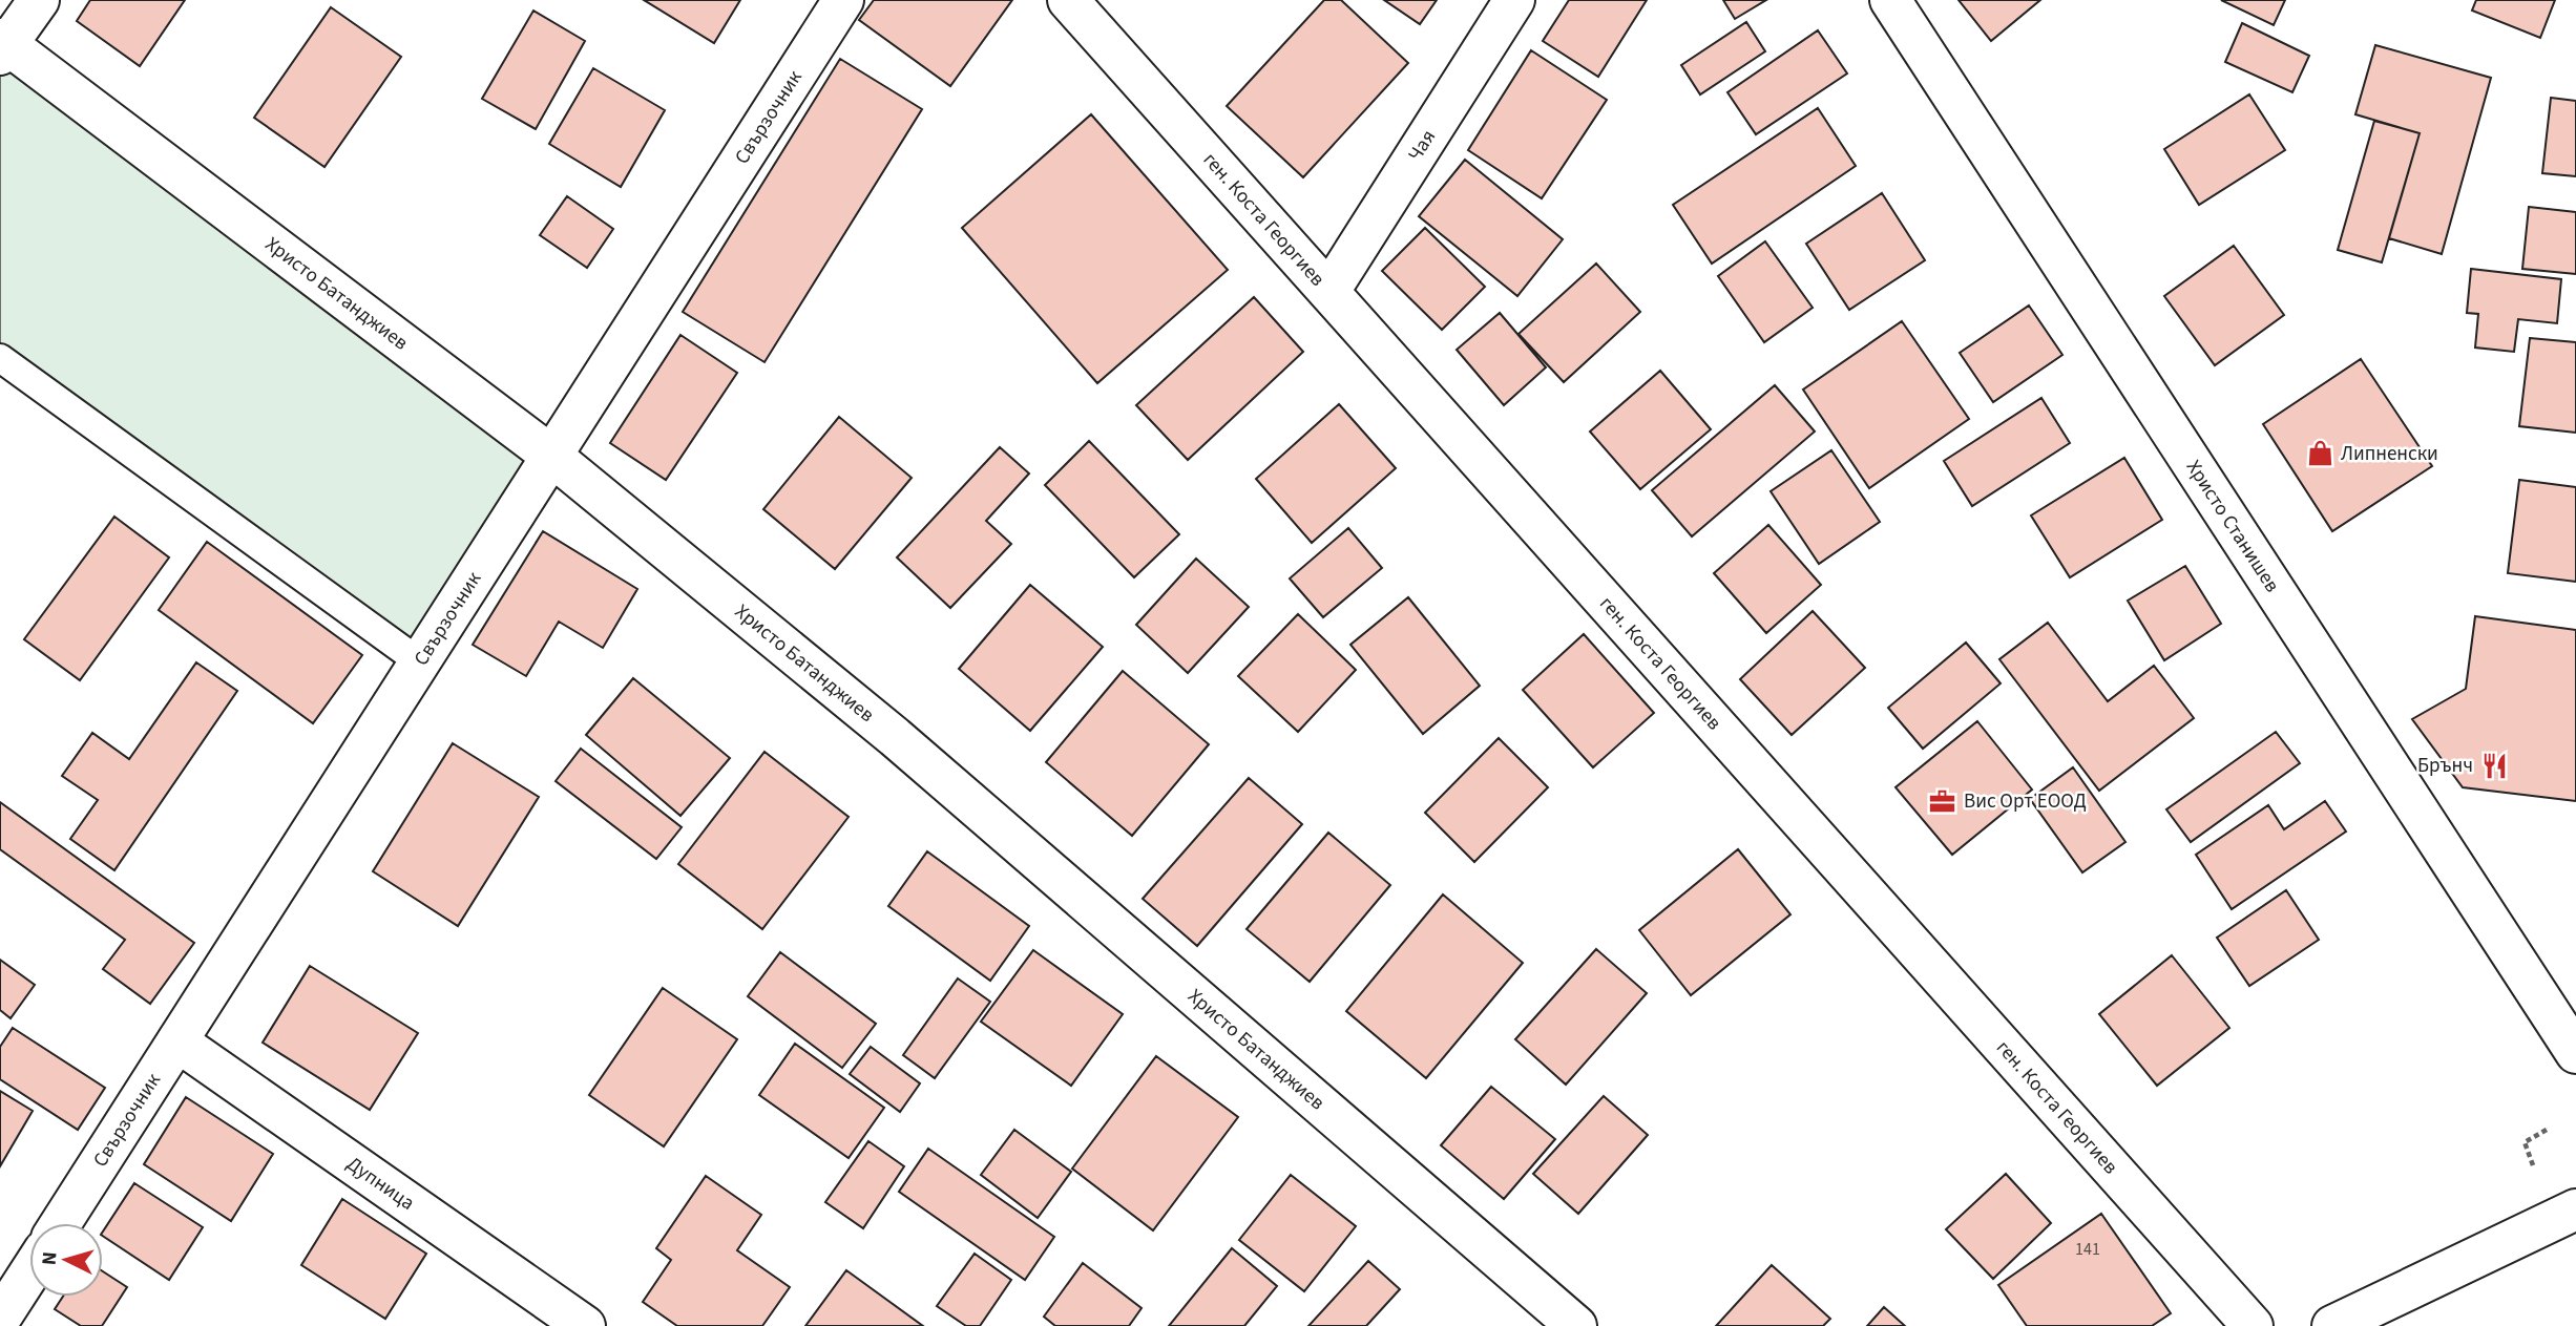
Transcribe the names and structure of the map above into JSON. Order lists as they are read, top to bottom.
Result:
{
  "streets": {
    "street": [
      "Свързочник",
      "Чая",
      "ген. Коста Георгиев",
      "Христо Батанджиев",
      "Христо Станишев",
      "Дупница"
    ]
  },
  "crossings": [
    ["Свързочник", "Христо Батанджиев"],
    ["Свързочник", "Дупница"],
    ["Чая", "ген. Коста Георгиев"]
  ],
  "places": {
    "shop": ["Липненски"],
    "restaurant": ["Брънч"],
    "office": ["Вис Орт ЕООД"]
  },
  "house_numbers": ["141"],
  "north": "left"
}
